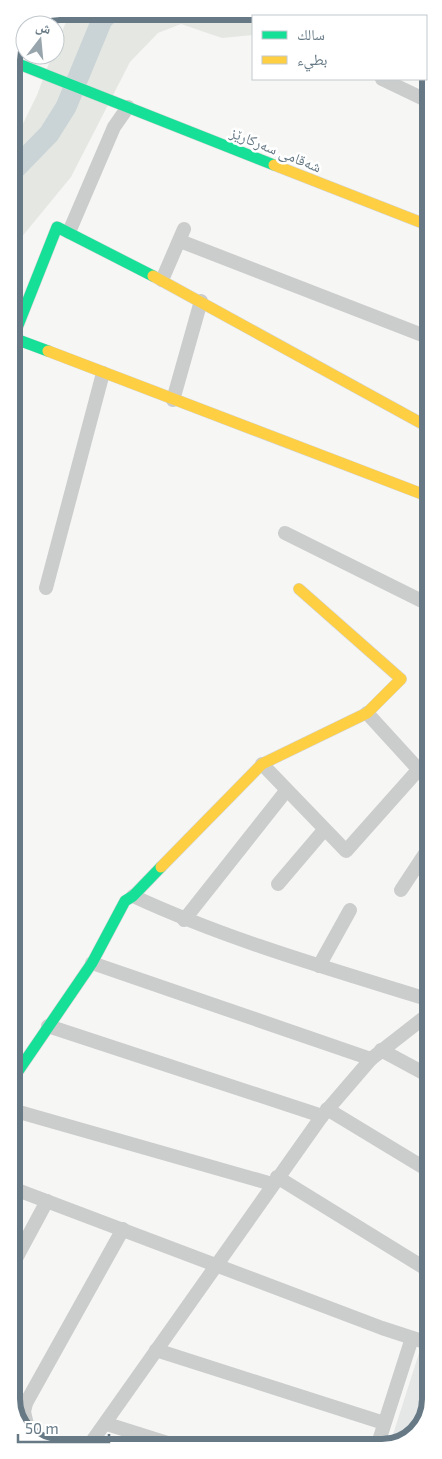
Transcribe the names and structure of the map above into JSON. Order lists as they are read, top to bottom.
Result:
{
  "streets": {
    "street": ["شەقامی سەرکارێز"]
  },
  "legend": ["سالك", "بطيء"],
  "scale_bar": "50 m",
  "north": "top"
}
